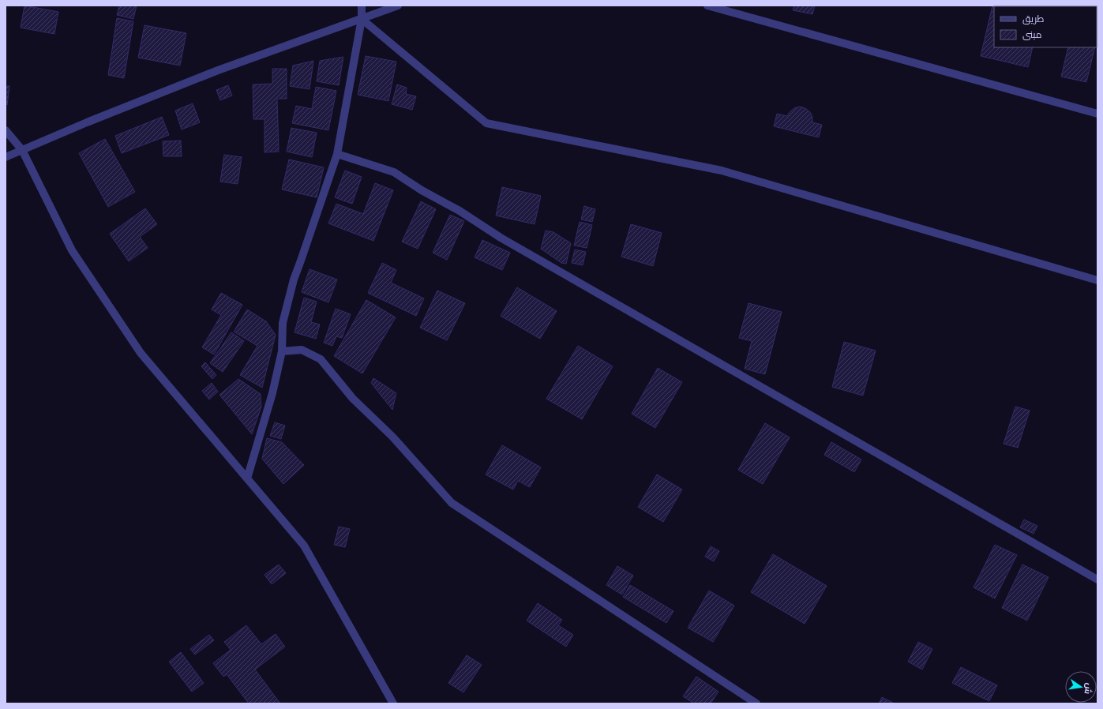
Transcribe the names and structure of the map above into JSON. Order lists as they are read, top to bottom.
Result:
{
  "legend": ["طريق", "مبنى"],
  "north": "right"
}
